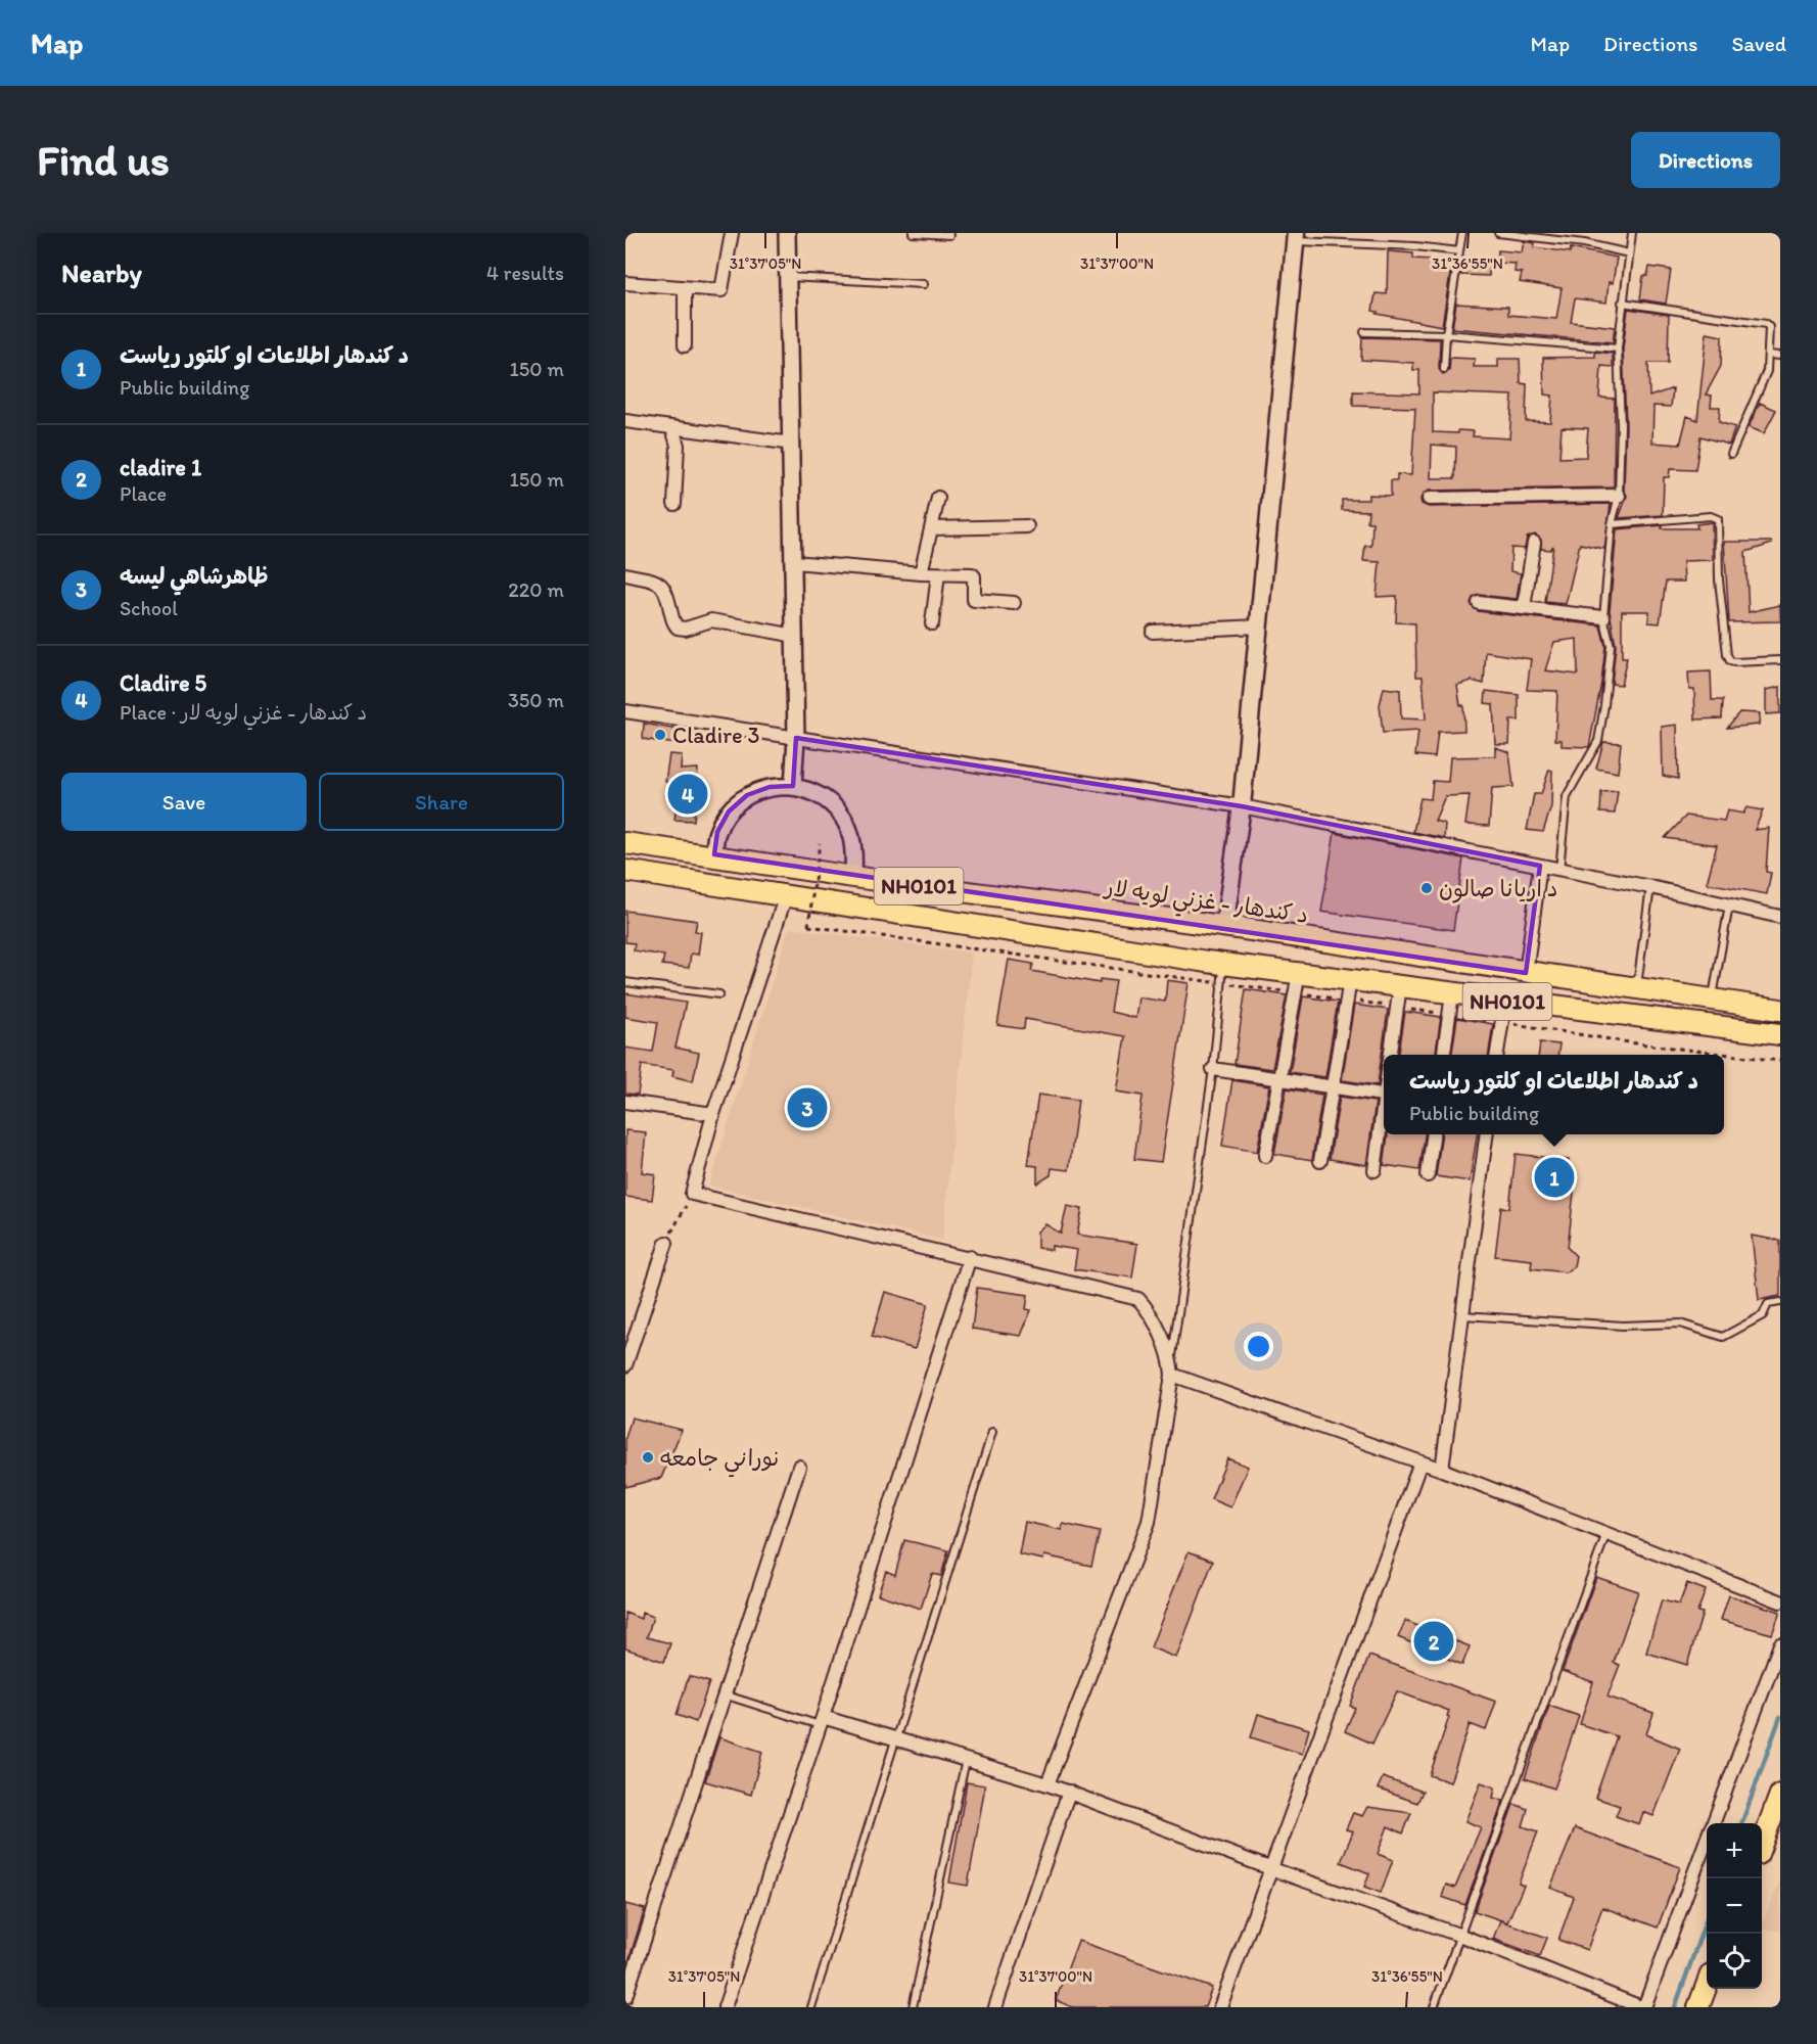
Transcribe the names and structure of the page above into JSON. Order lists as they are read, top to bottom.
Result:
{
  "streets": {
    "main road": ["NH0101", "د کندهار - غزني لويه لار"]
  },
  "places": ["Cladire 3", "د اریانا صالون", "نوراني جامعه"],
  "page": {
    "header": "Map",
    "nav": ["Map", "Directions", "Saved"],
    "buttons": [
      "Directions",
      ["Save", "Share"]
    ],
    "title": "Find us",
    "heading": ["Nearby", "4 results"],
    "list": [
      {
        "mark": "1",
        "name": "د کندهار اطلاعات او کلتور رياست",
        "note": "Public building",
        "value": "150 m"
      },
      {
        "mark": "2",
        "name": "cladire 1",
        "note": "Place",
        "value": "150 m"
      },
      {
        "mark": "3",
        "name": "ظاهرشاهي لیسه",
        "note": "School",
        "value": "220 m"
      },
      {
        "mark": "4",
        "name": "Cladire 5",
        "note": "Place · د کندهار - غزني لويه لار",
        "value": "350 m"
      }
    ],
    "pins": [
      "4",
      "3",
      "1",
      "2"
    ],
    "popup": ["د کندهار اطلاعات او کلتور رياست", "Public building"],
    "map_buttons": ["+", "−"]
  },
  "coordinates": ["31°37'05\"N", "31°37'00\"N", "31°36'55\"N"]
}
